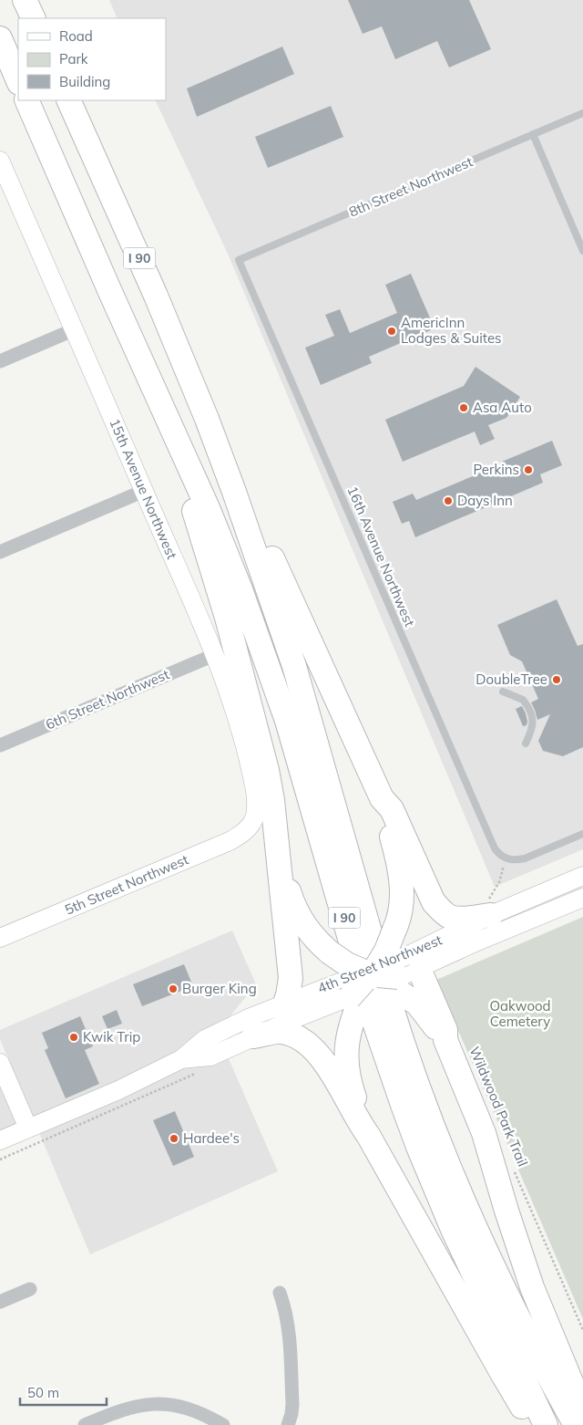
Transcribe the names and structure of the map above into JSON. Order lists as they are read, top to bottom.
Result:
{
  "streets": {
    "highway": ["I 90"],
    "street": [
      "15th Avenue Northwest",
      "6th Street Northwest",
      "5th Street Northwest",
      "4th Street Northwest"
    ],
    "lane": ["8th Street Northwest", "16th Avenue Northwest"],
    "path": ["Wildwood Park Trail"]
  },
  "crossings": [
    ["8th Street Northwest", "16th Avenue Northwest"],
    ["15th Avenue Northwest", "6th Street Northwest"],
    ["15th Avenue Northwest", "5th Street Northwest"]
  ],
  "parks": ["Oakwood Cemetery"],
  "places": [
    "AmericInn Lodges & Suites",
    "Asa Auto",
    "Perkins",
    "Days Inn",
    "DoubleTree",
    "Burger King",
    "Kwik Trip",
    "Hardee's"
  ],
  "legend": ["Road", "Park", "Building"],
  "scale_bar": "50 m"
}
